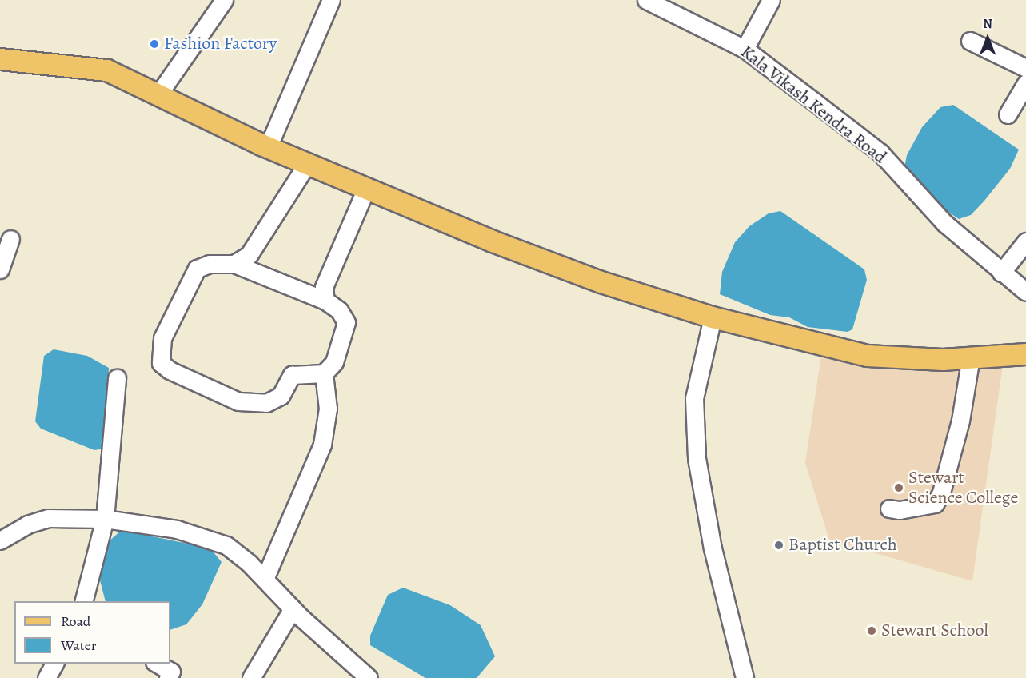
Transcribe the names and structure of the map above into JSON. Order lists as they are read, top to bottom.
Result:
{
  "streets": {
    "street": ["Kala Vikash Kendra Road"]
  },
  "places": [
    "Fashion Factory",
    "Stewart Science College",
    "Baptist Church",
    "Stewart School"
  ],
  "legend": ["Road", "Water"],
  "north": "top"
}
